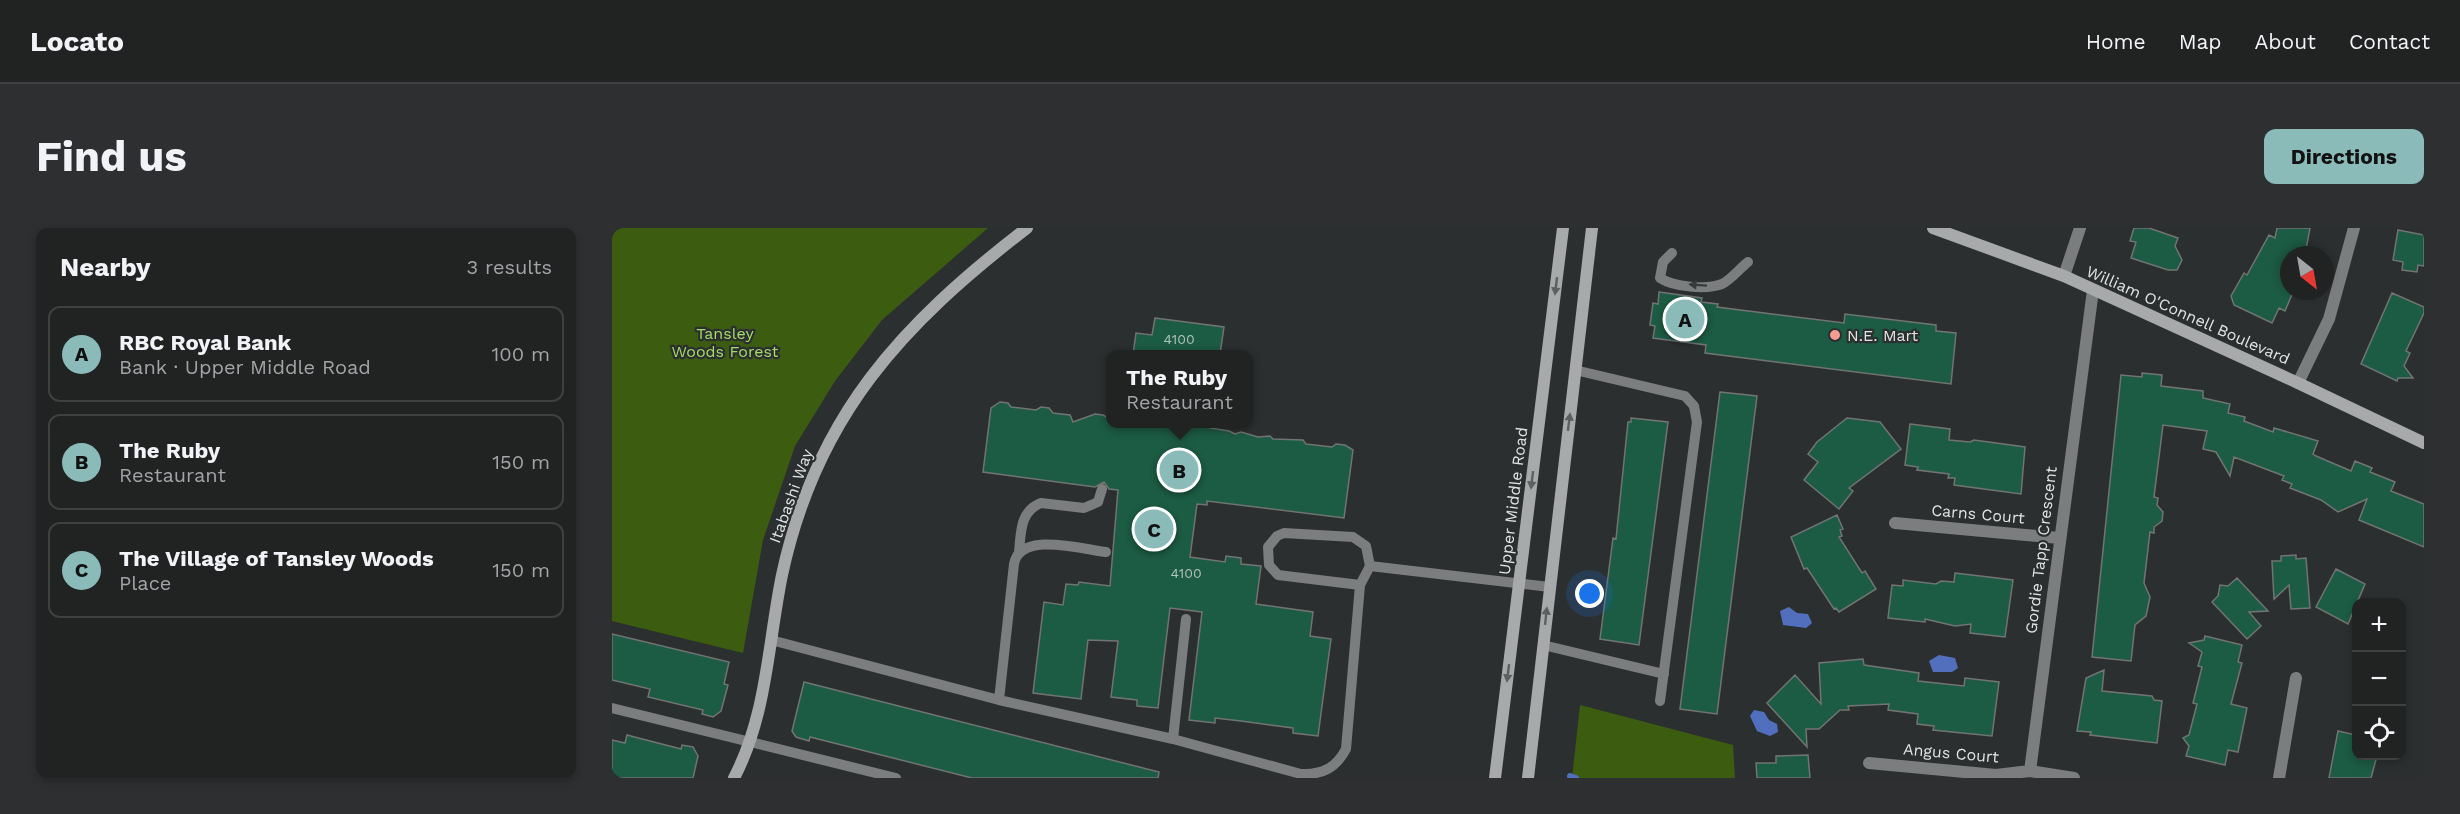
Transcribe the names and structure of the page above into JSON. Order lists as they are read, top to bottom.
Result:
{
  "streets": {
    "street": [
      "William O'Connell Boulevard",
      "Itabashi Way",
      "Upper Middle Road",
      "Carns Court",
      "Gordie Tapp Crescent",
      "Angus Court"
    ]
  },
  "crossings": [
    ["William O'Connell Boulevard", "Gordie Tapp Crescent"],
    ["Carns Court", "Gordie Tapp Crescent"],
    ["Gordie Tapp Crescent", "Angus Court"]
  ],
  "parks": ["Tansley Woods Forest"],
  "places": ["N.E. Mart"],
  "house_numbers": ["4100", "4100"],
  "north": "bottom right",
  "page": {
    "header": "Locato",
    "nav": [
      "Home",
      "Map",
      "About",
      "Contact"
    ],
    "buttons": "Directions",
    "title": "Find us",
    "heading": ["Nearby", "3 results"],
    "pins": ["A", "B", "C"],
    "list": [
      {
        "mark": "A",
        "name": "RBC Royal Bank",
        "note": "Bank · Upper Middle Road",
        "value": "100 m"
      },
      {
        "mark": "B",
        "name": "The Ruby",
        "note": "Restaurant",
        "value": "150 m"
      },
      {
        "mark": "C",
        "name": "The Village of Tansley Woods",
        "note": "Place",
        "value": "150 m"
      }
    ],
    "popup": ["The Ruby", "Restaurant"],
    "map_buttons": ["+", "−"]
  }
}
